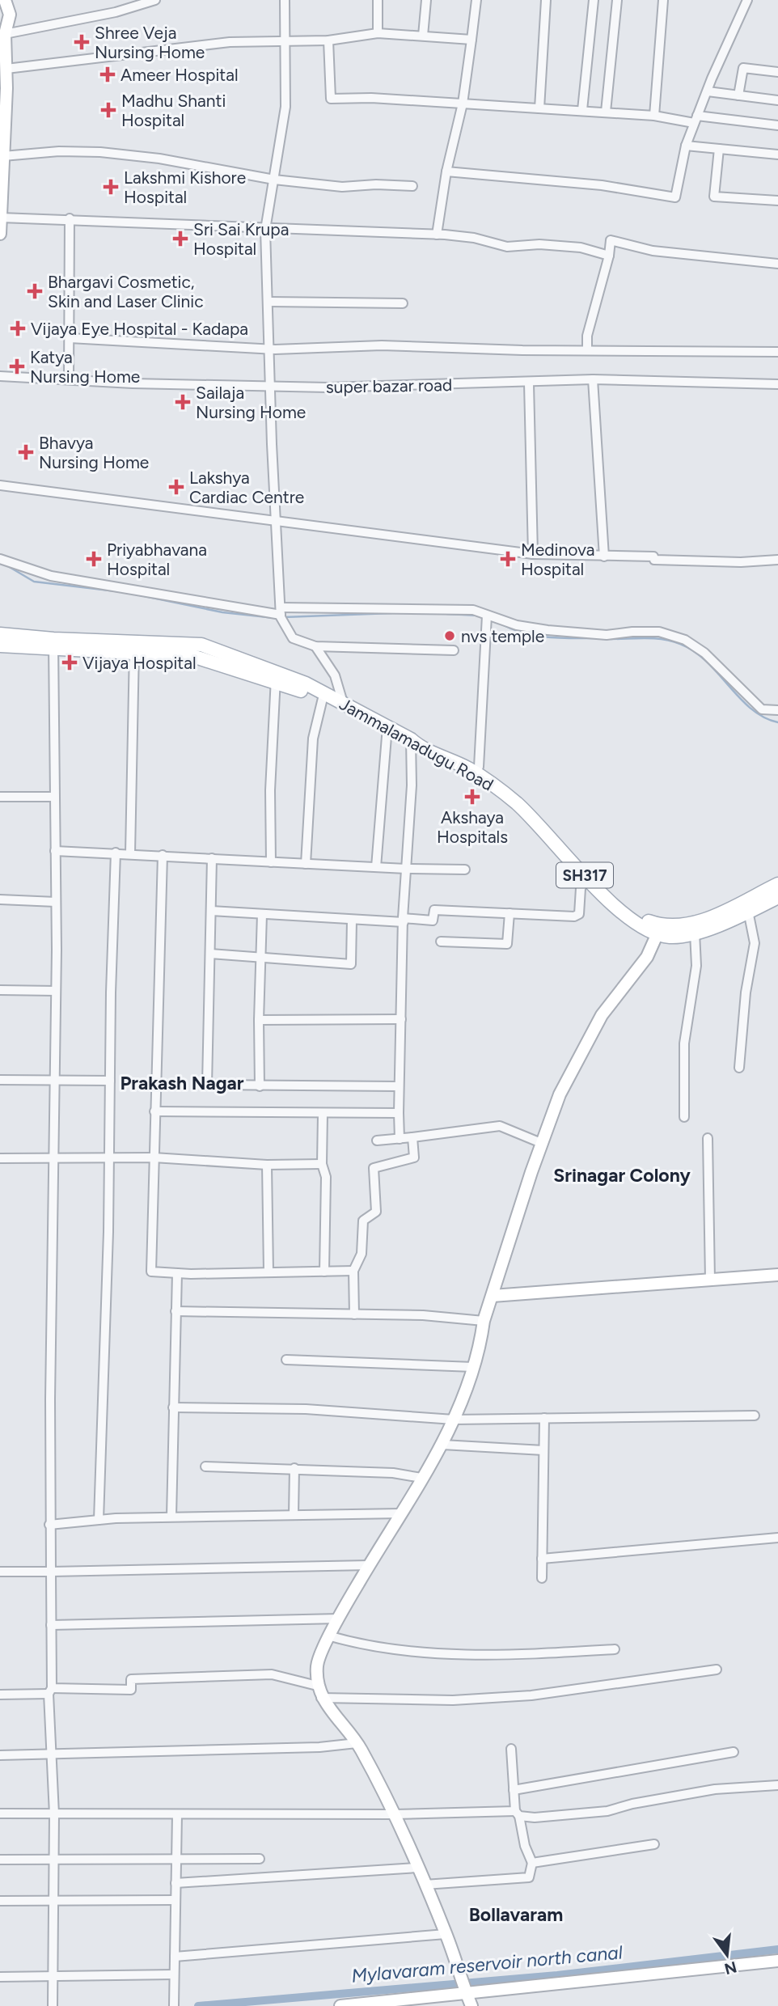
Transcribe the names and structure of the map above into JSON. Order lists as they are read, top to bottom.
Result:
{
  "streets": {
    "main road": ["Jammalamadugu Road", "SH317"],
    "street": ["super bazar road"]
  },
  "crossings": [
    ["Jammalamadugu Road", "SH317"]
  ],
  "districts": ["Prakash Nagar", "Srinagar Colony", "Bollavaram"],
  "water": ["Mylavaram reservoir north canal"],
  "places": {
    "health": [
      "Shree Veja Nursing Home",
      "Ameer Hospital",
      "Madhu Shanti Hospital",
      "Lakshmi Kishore Hospital",
      "Sri Sai Krupa Hospital",
      "Bhargavi Cosmetic, Skin and Laser Clinic",
      "Vijaya Eye Hospital - Kadapa",
      "Katya Nursing Home",
      "Sailaja Nursing Home",
      "Bhavya Nursing Home",
      "Lakshya Cardiac Centre",
      "Priyabhavana Hospital",
      "Medinova Hospital",
      "Vijaya Hospital",
      "Akshaya Hospitals"
    ],
    "other": ["nvs temple"]
  },
  "north": "bottom"
}
